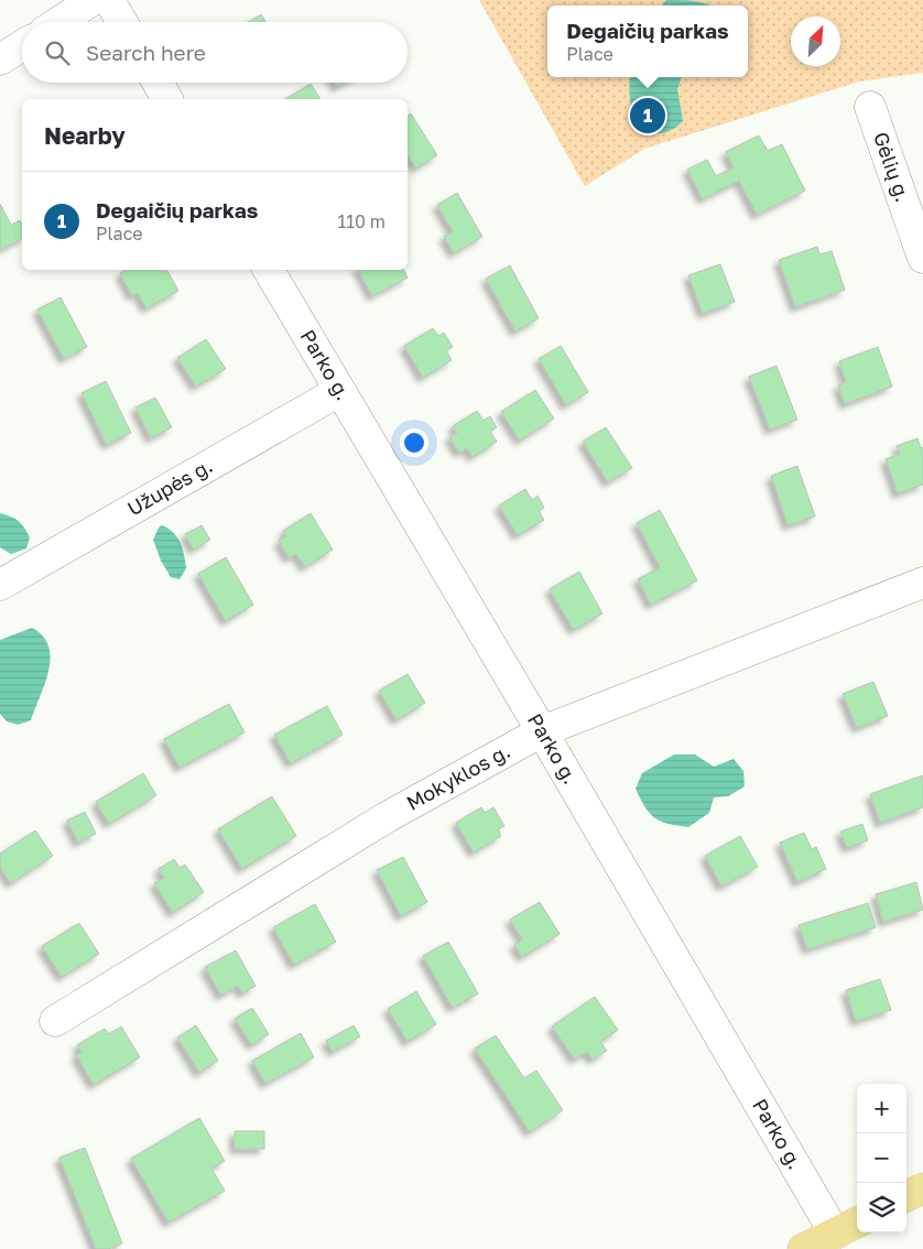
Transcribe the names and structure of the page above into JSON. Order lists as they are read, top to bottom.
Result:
{
  "streets": {
    "street": [
      "Gėlių g.",
      "Parko g.",
      "Užupės g.",
      "Mokyklos g."
    ]
  },
  "crossings": [
    ["Parko g.", "Užupės g."],
    ["Parko g.", "Mokyklos g."]
  ],
  "north": "top right",
  "page": {
    "popup": ["Degaičių parkas", "Place"],
    "search": "Search here",
    "pins": "1",
    "heading": "Nearby",
    "list": [
      {
        "mark": "1",
        "name": "Degaičių parkas",
        "note": "Place",
        "value": "110 m"
      }
    ],
    "map_buttons": ["+", "−"]
  }
}
